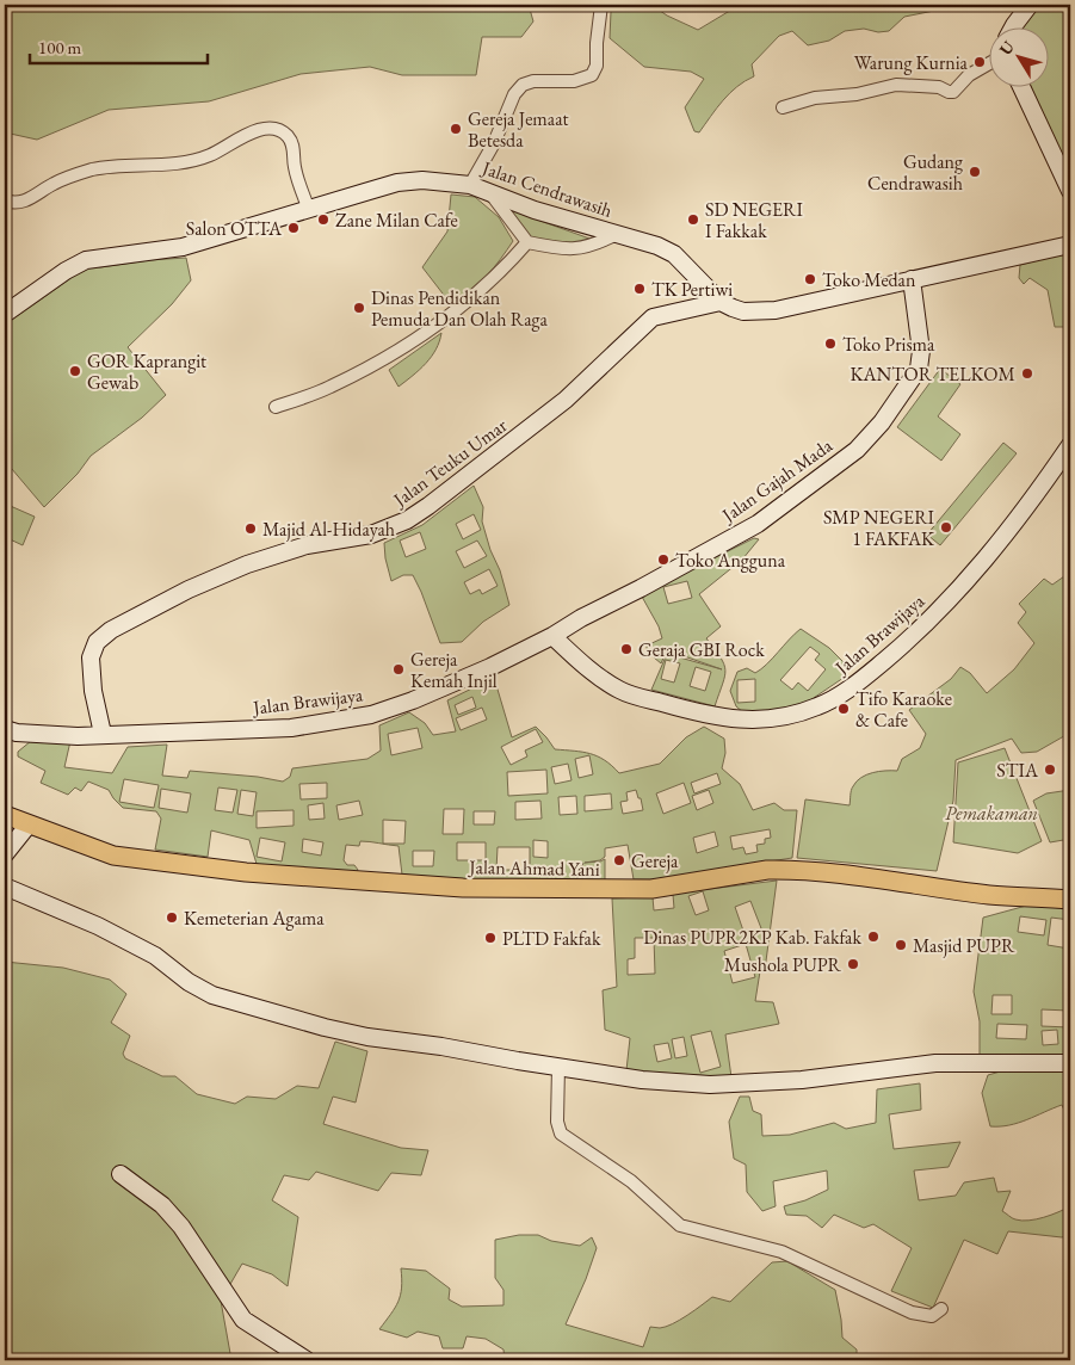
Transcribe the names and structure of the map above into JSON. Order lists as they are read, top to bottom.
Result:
{
  "streets": {
    "main road": [
      "Jalan Cendrawasih",
      "Jalan Teuku Umar",
      "Jalan Gajah Mada",
      "Jalan Brawijaya",
      "Jalan Ahmad Yani"
    ]
  },
  "crossings": [
    ["Jalan Cendrawasih", "Jalan Teuku Umar"],
    ["Jalan Cendrawasih", "Jalan Gajah Mada"],
    ["Jalan Teuku Umar", "Jalan Brawijaya"],
    ["Jalan Gajah Mada", "Jalan Brawijaya"]
  ],
  "parks": ["Pemakaman"],
  "places": [
    "Warung Kurnia",
    "Gereja Jemaat Betesda",
    "Gudang Cendrawasih",
    "Zane Milan Cafe",
    "SD NEGERI I Fakkak",
    "Salon OTTA",
    "Toko Medan",
    "TK Pertiwi",
    "Dinas Pendidikan Pemuda Dan Olah Raga",
    "Toko Prisma",
    "GOR Kaprangit Gewab",
    "KANTOR TELKOM",
    "SMP NEGERI 1 FAKFAK",
    "Majid Al-Hidayah",
    "Toko Angguna",
    "Geraja GBI Rock",
    "Gereja Kemah Injil",
    "Tifo Karaoke & Cafe",
    "STIA",
    "Gereja",
    "Kemeterian Agama",
    "Dinas PUPR2KP Kab. Fakfak",
    "PLTD Fakfak",
    "Masjid PUPR",
    "Mushola PUPR"
  ],
  "scale_bar": "100 m",
  "north": "top left"
}
